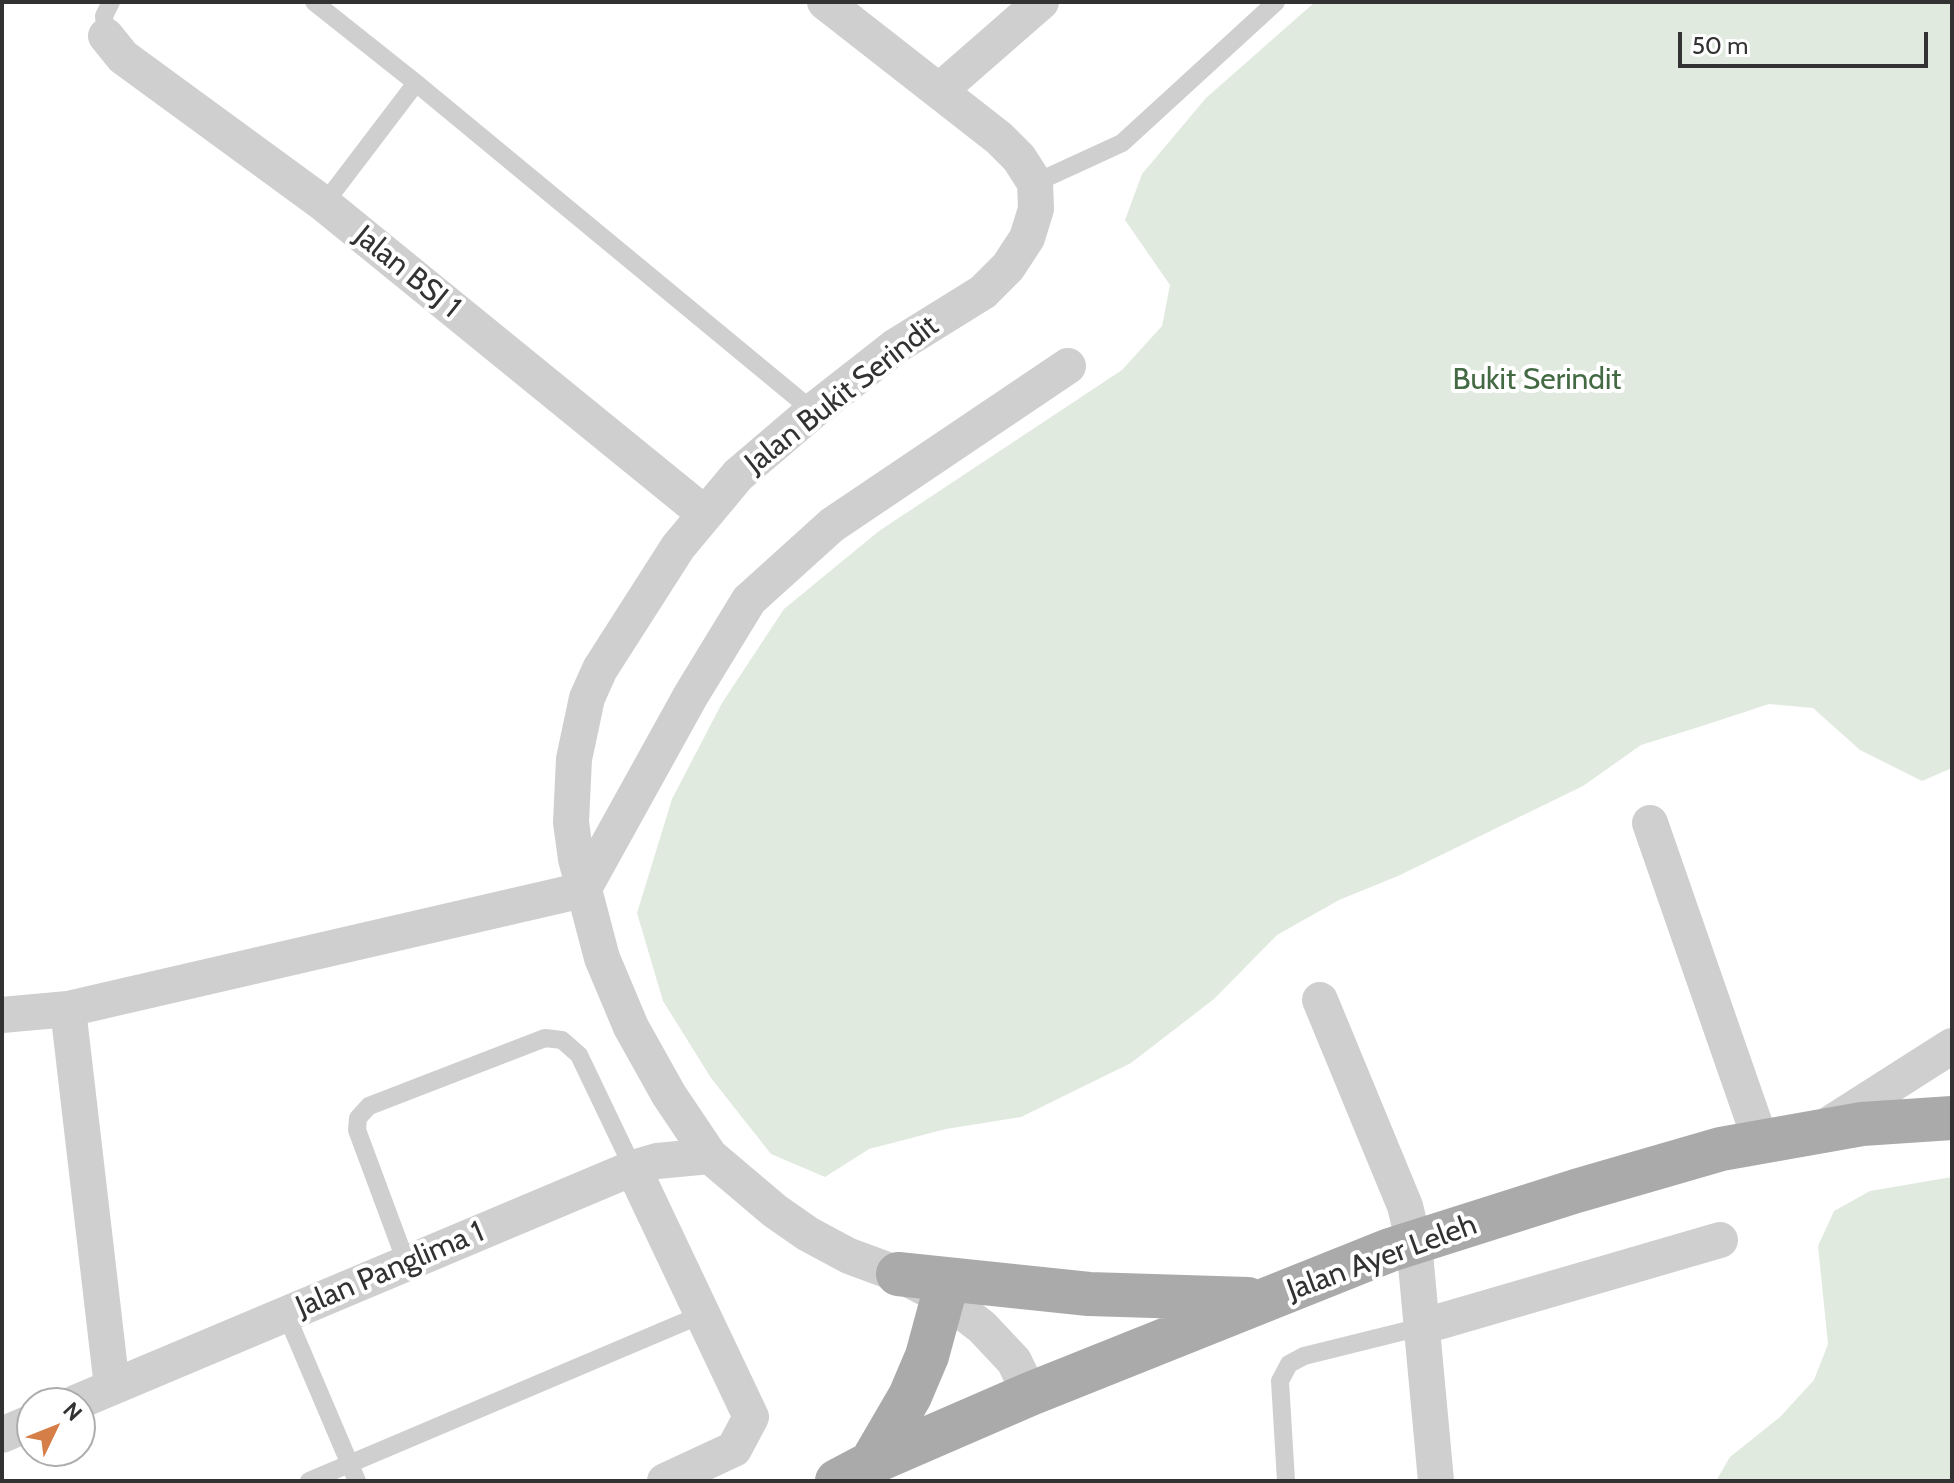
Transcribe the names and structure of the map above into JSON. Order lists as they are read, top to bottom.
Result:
{
  "streets": {
    "main road": ["Jalan Ayer Leleh"],
    "street": ["Jalan BSJ 1", "Jalan Bukit Serindit", "Jalan Panglima 1"]
  },
  "crossings": [
    ["Jalan BSJ 1", "Jalan Bukit Serindit"],
    ["Jalan Bukit Serindit", "Jalan Ayer Leleh"],
    ["Jalan Bukit Serindit", "Jalan Panglima 1"]
  ],
  "parks": ["Bukit Serindit"],
  "scale_bar": "50 m",
  "north": "top right"
}
